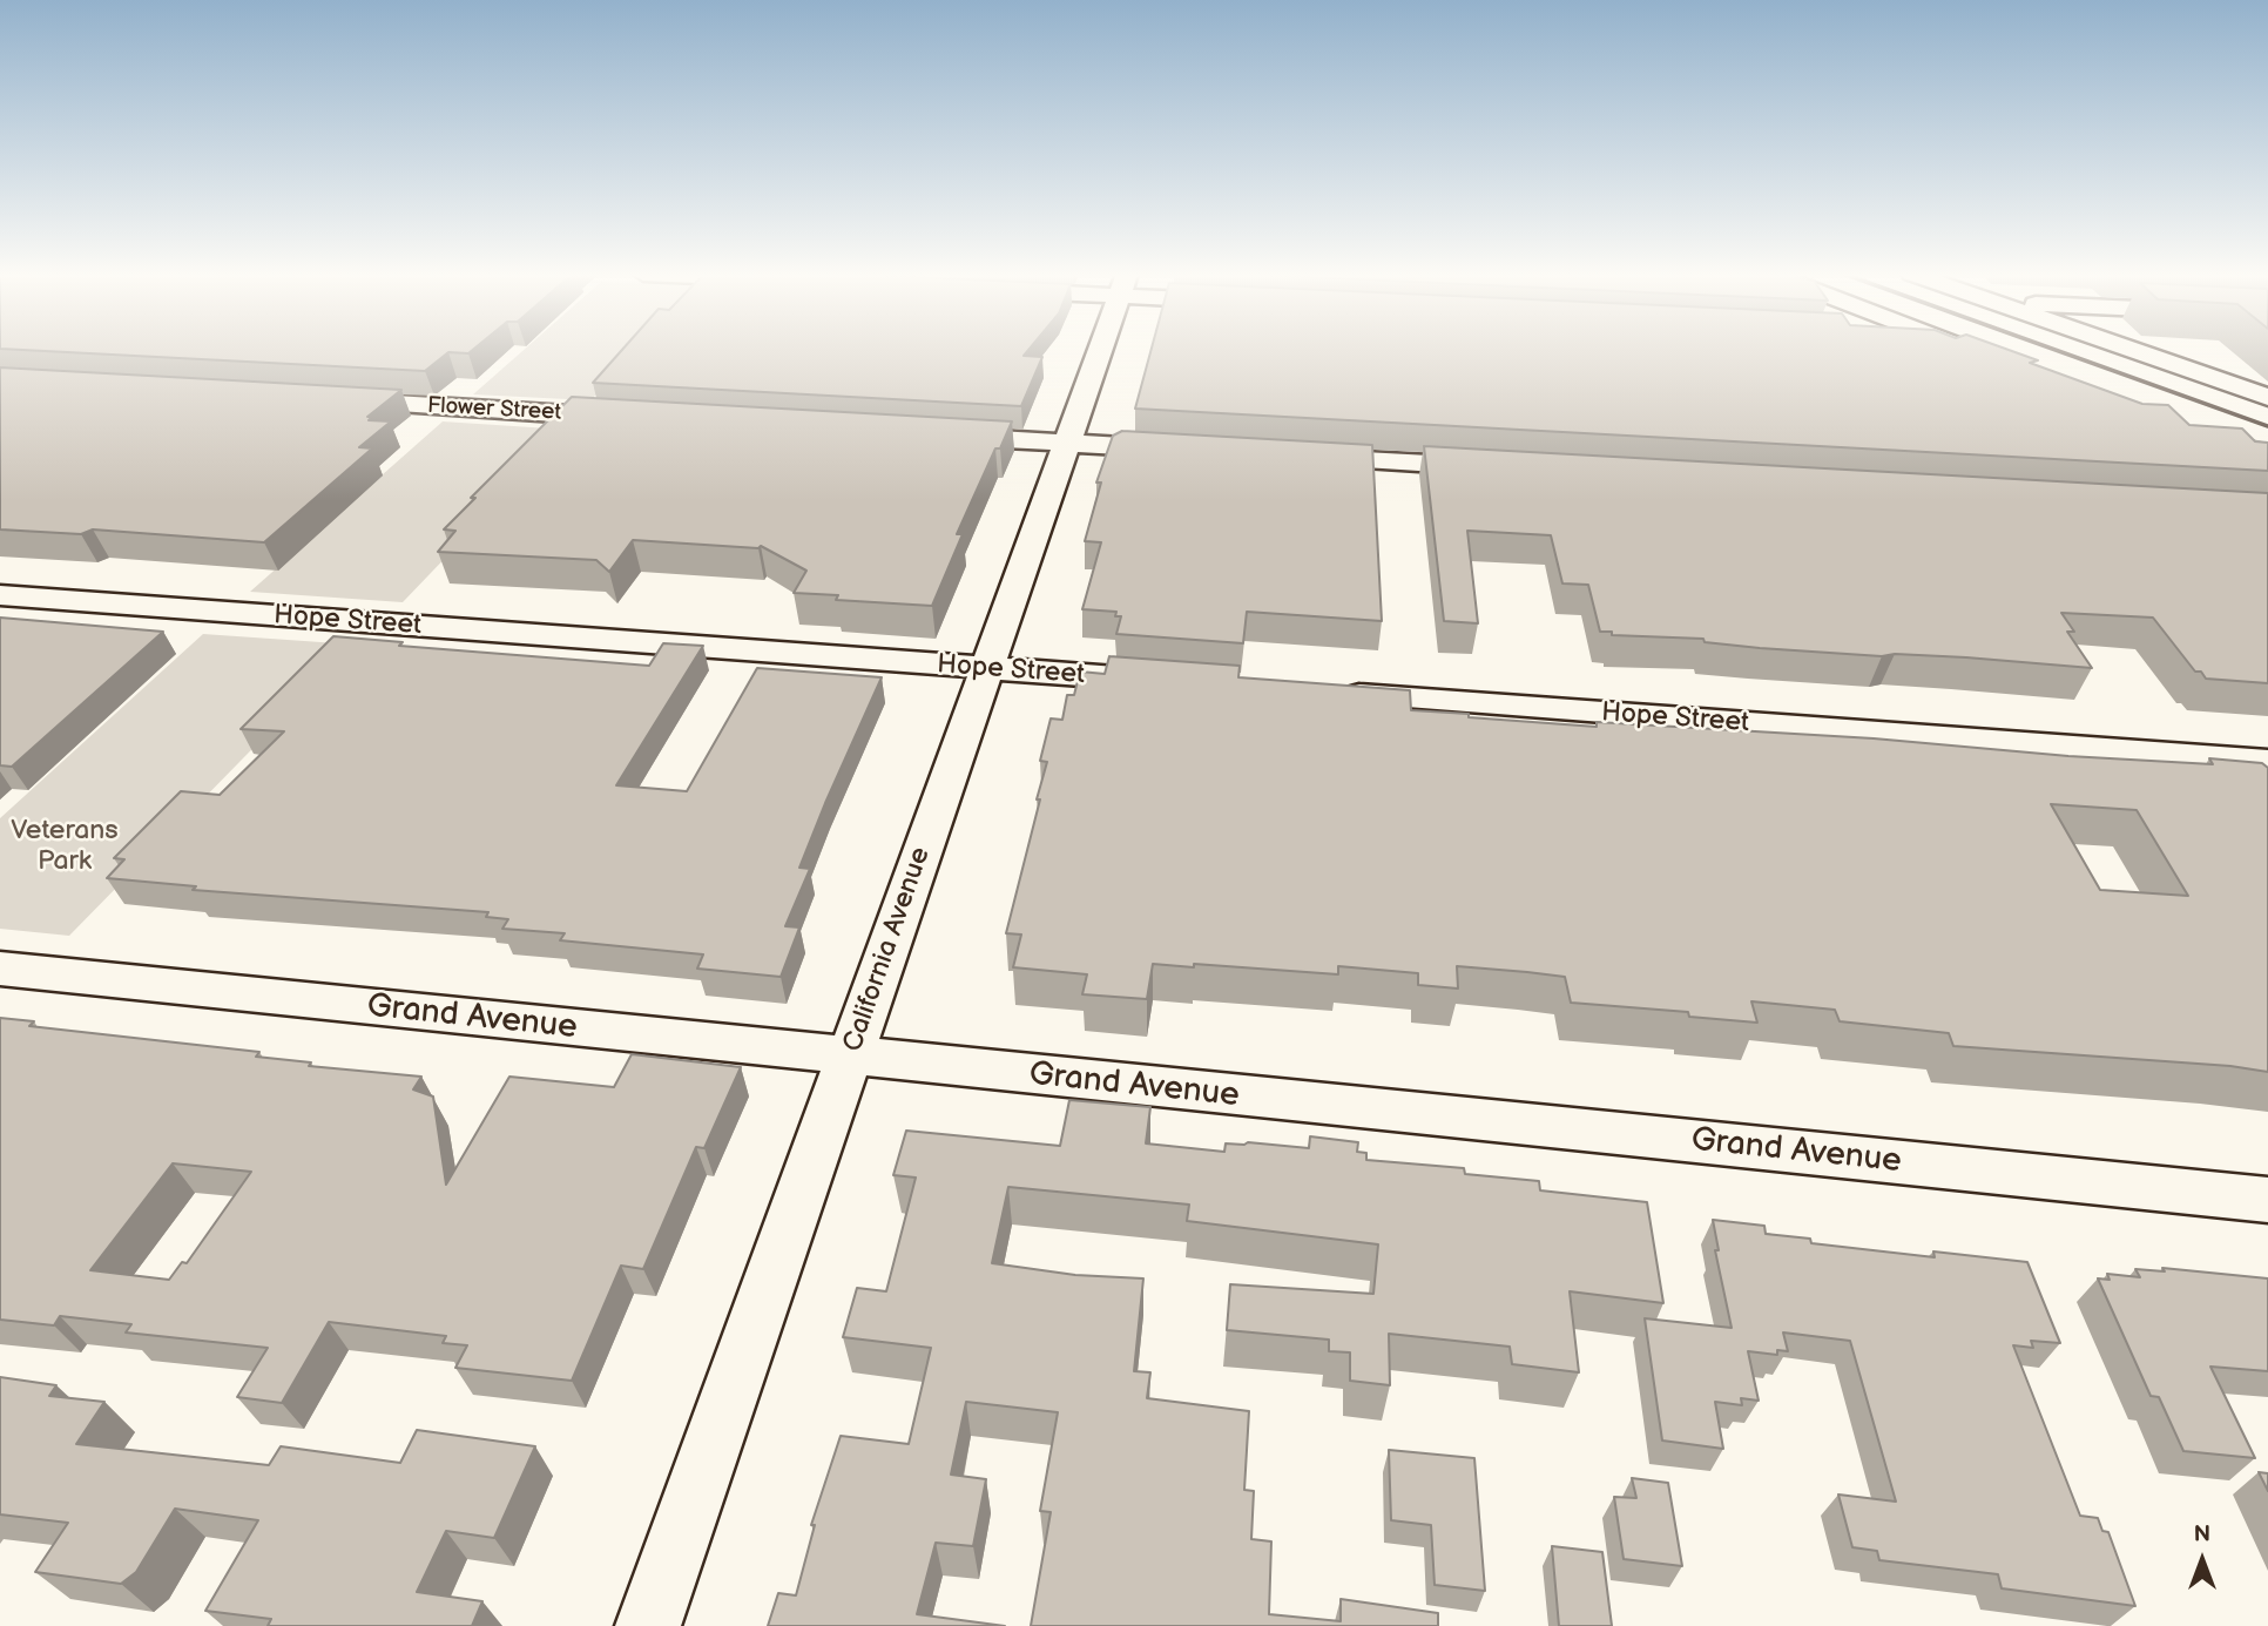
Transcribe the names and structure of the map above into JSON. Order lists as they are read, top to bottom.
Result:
{
  "streets": {
    "street": [
      "Flower Street",
      "Hope Street",
      "California Avenue",
      "Grand Avenue"
    ]
  },
  "crossings": [
    ["Hope Street", "California Avenue"],
    ["California Avenue", "Grand Avenue"]
  ],
  "parks": ["Veterans Park"],
  "north": "top"
}
